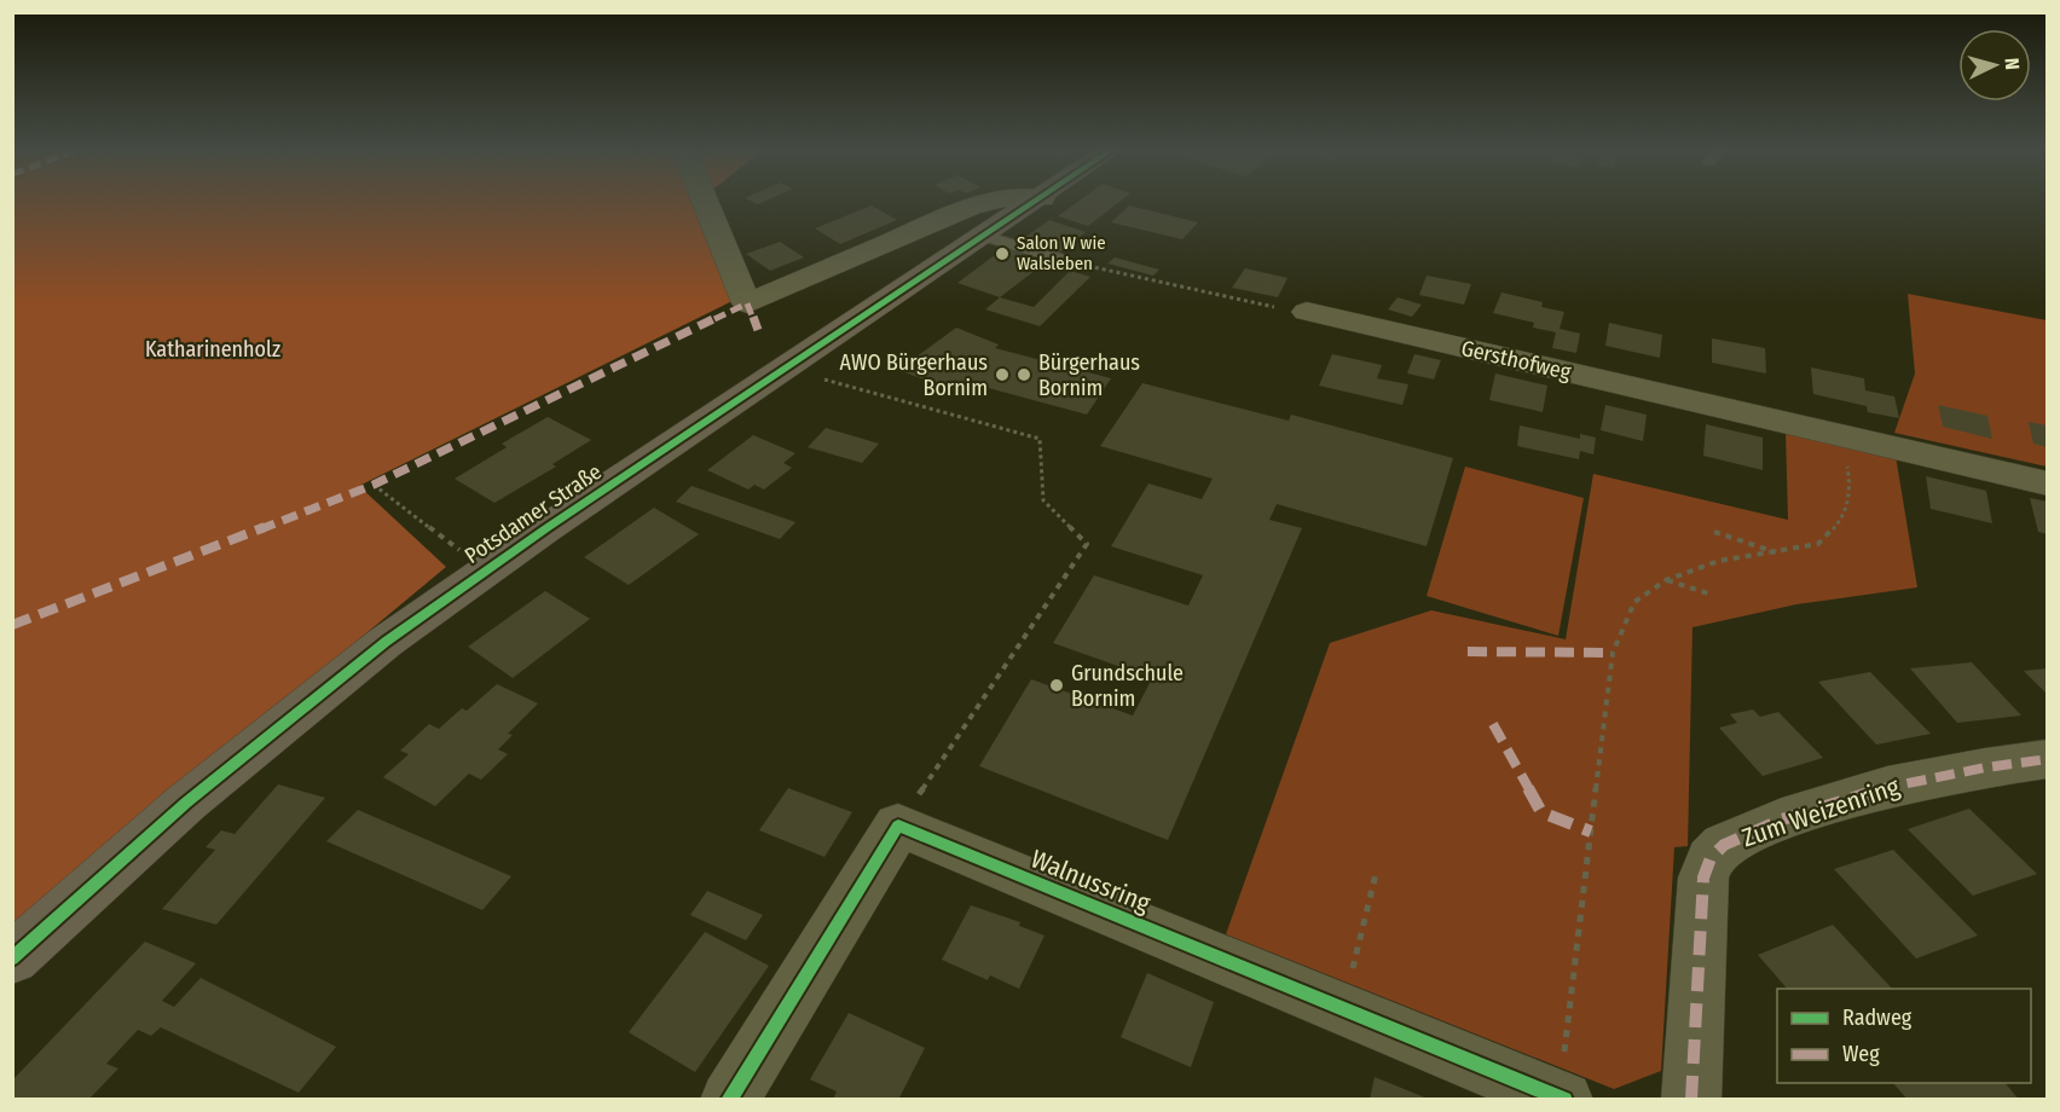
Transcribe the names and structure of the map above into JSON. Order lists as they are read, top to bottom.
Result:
{
  "streets": {
    "main road": ["Potsdamer Straße"],
    "street": ["Gersthofweg", "Zum Weizenring", "Walnussring"]
  },
  "parks": ["Katharinenholz"],
  "places": [
    "Salon W wie Walsleben",
    "AWO Bürgerhaus Bornim",
    "Bürgerhaus Bornim",
    "Grundschule Bornim"
  ],
  "legend": ["Radweg", "Weg"],
  "north": "right"
}
